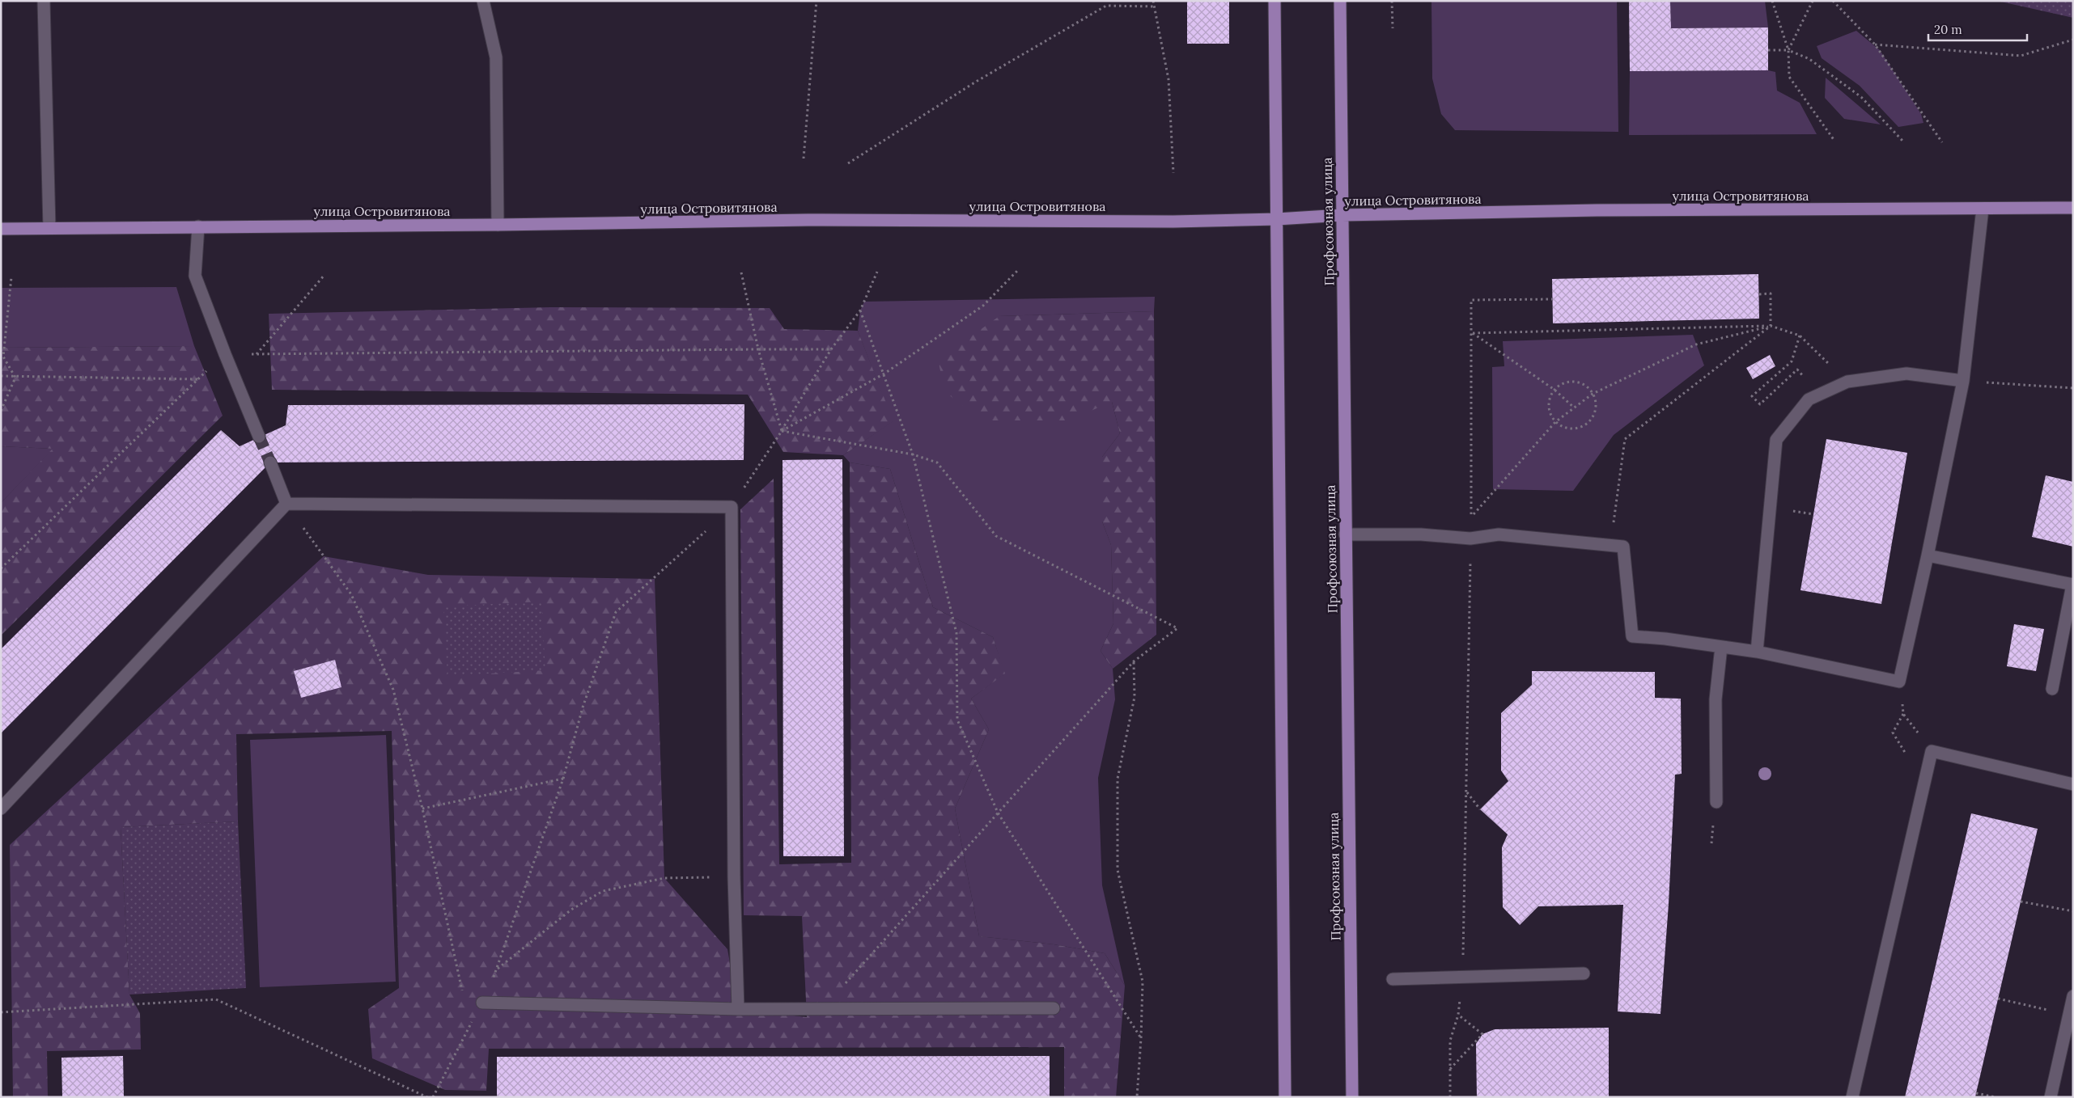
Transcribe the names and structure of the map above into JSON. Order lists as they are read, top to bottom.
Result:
{
  "streets": {
    "main road": ["улица Островитянова", "Профсоюзная улица"]
  },
  "crossings": [
    ["улица Островитянова", "Профсоюзная улица"]
  ],
  "scale_bar": "20 m"
}
